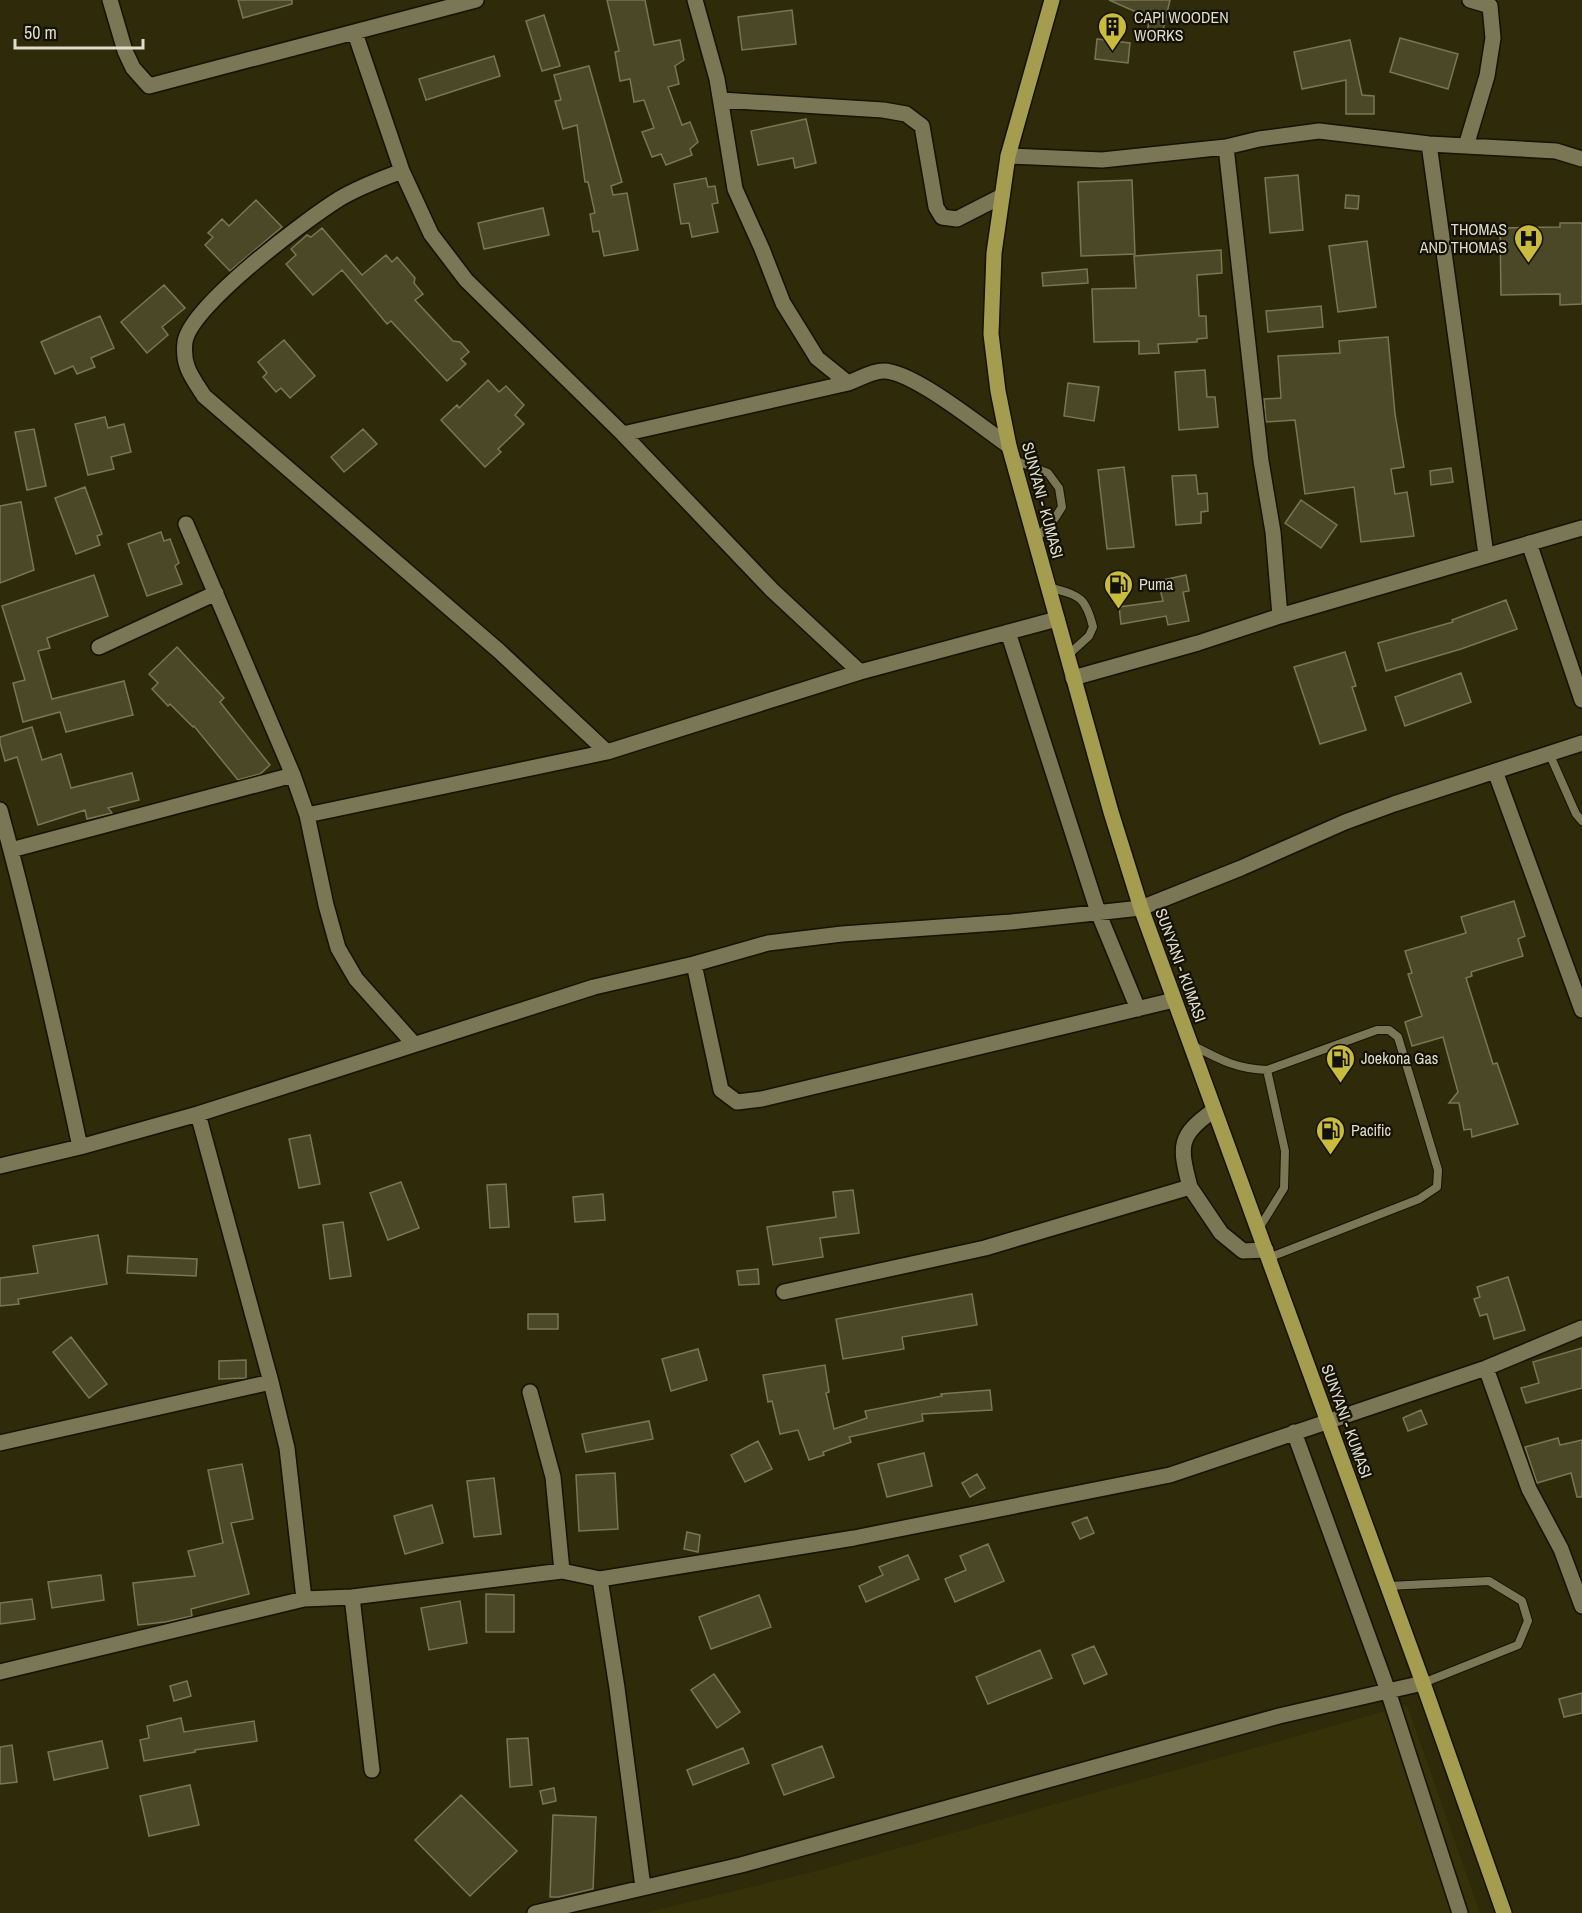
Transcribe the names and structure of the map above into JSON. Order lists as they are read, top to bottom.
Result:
{
  "streets": {
    "main road": ["SUNYANI - KUMASI"]
  },
  "places": {
    "building": ["CAPI WOODEN WORKS"],
    "hospital": ["THOMAS AND THOMAS"],
    "fuel station": ["Puma", "Joekona Gas", "Pacific"]
  },
  "scale_bar": "50 m"
}
